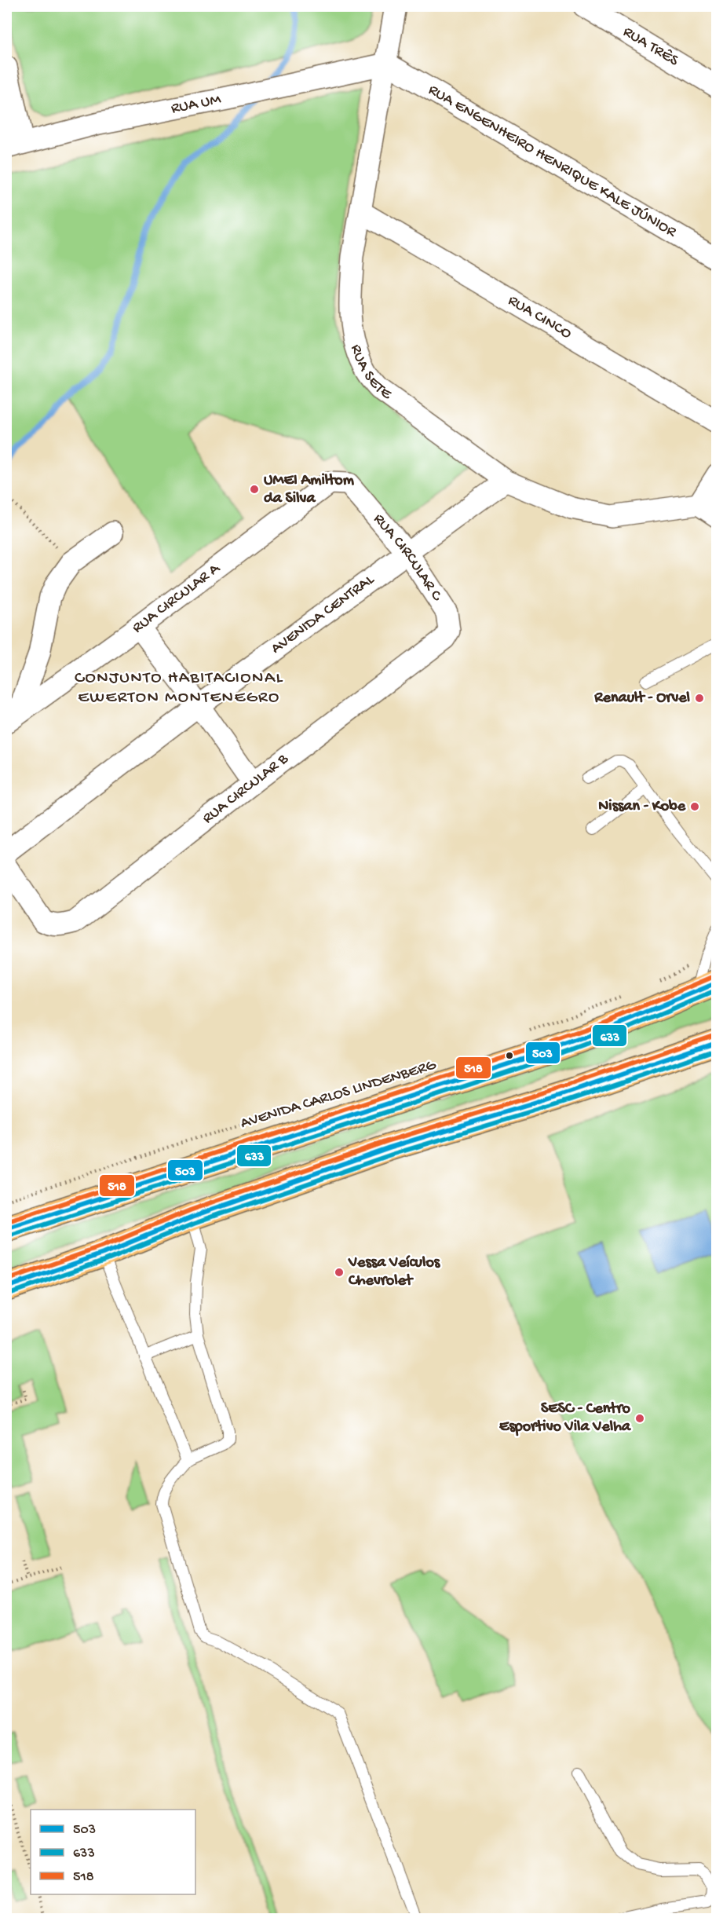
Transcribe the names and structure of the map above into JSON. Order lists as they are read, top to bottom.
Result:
{
  "streets": {
    "main road": ["AVENIDA CARLOS LINDENBERG"],
    "street": [
      "RUA TRÊS",
      "RUA UM",
      "RUA ENGENHEIRO HENRIQUE KALE JÚNIOR",
      "RUA CINCO",
      "RUA SETE",
      "RUA CIRCULAR C",
      "RUA CIRCULAR A",
      "AVENIDA CENTRAL",
      "RUA CIRCULAR B"
    ]
  },
  "crossings": [
    ["RUA UM", "RUA ENGENHEIRO HENRIQUE KALE JÚNIOR"],
    ["RUA UM", "RUA SETE"],
    ["RUA ENGENHEIRO HENRIQUE KALE JÚNIOR", "RUA SETE"],
    ["RUA CINCO", "RUA SETE"],
    ["RUA SETE", "AVENIDA CENTRAL"],
    ["RUA CIRCULAR C", "RUA CIRCULAR A"],
    ["RUA CIRCULAR C", "AVENIDA CENTRAL"],
    ["RUA CIRCULAR C", "RUA CIRCULAR B"]
  ],
  "districts": ["CONJUNTO HABITACIONAL EWERTON MONTENEGRO"],
  "places": [
    "UMEI Amiltom da Silva",
    "Renault - Orvel",
    "Nissan - Kobe",
    "Vessa Veículos Chevrolet",
    "SESC - Centro Esportivo Vila Velha"
  ],
  "lines": ["transit line 518", "transit line 503", "transit line 633"],
  "legend": ["503", "633", "518"]
}
